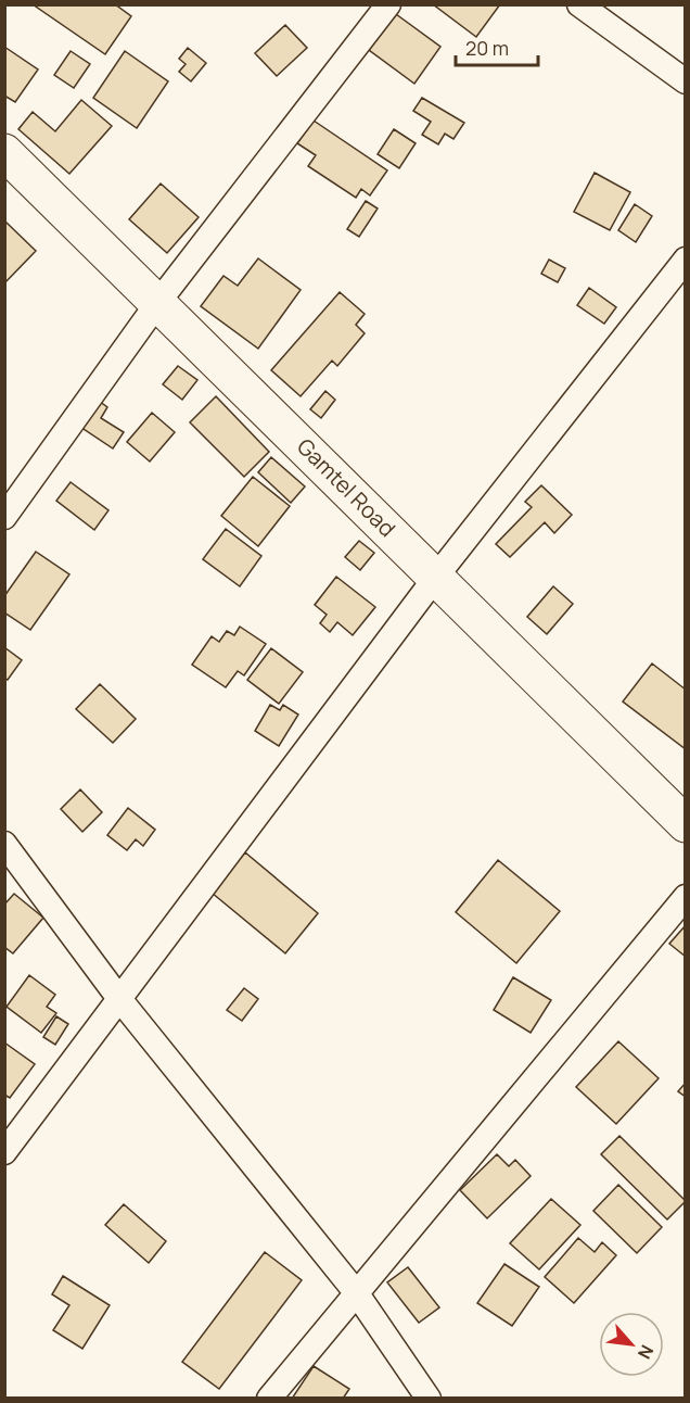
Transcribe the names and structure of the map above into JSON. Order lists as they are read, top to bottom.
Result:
{
  "streets": {
    "street": ["Gamtel Road"]
  },
  "scale_bar": "20 m",
  "north": "bottom right"
}
